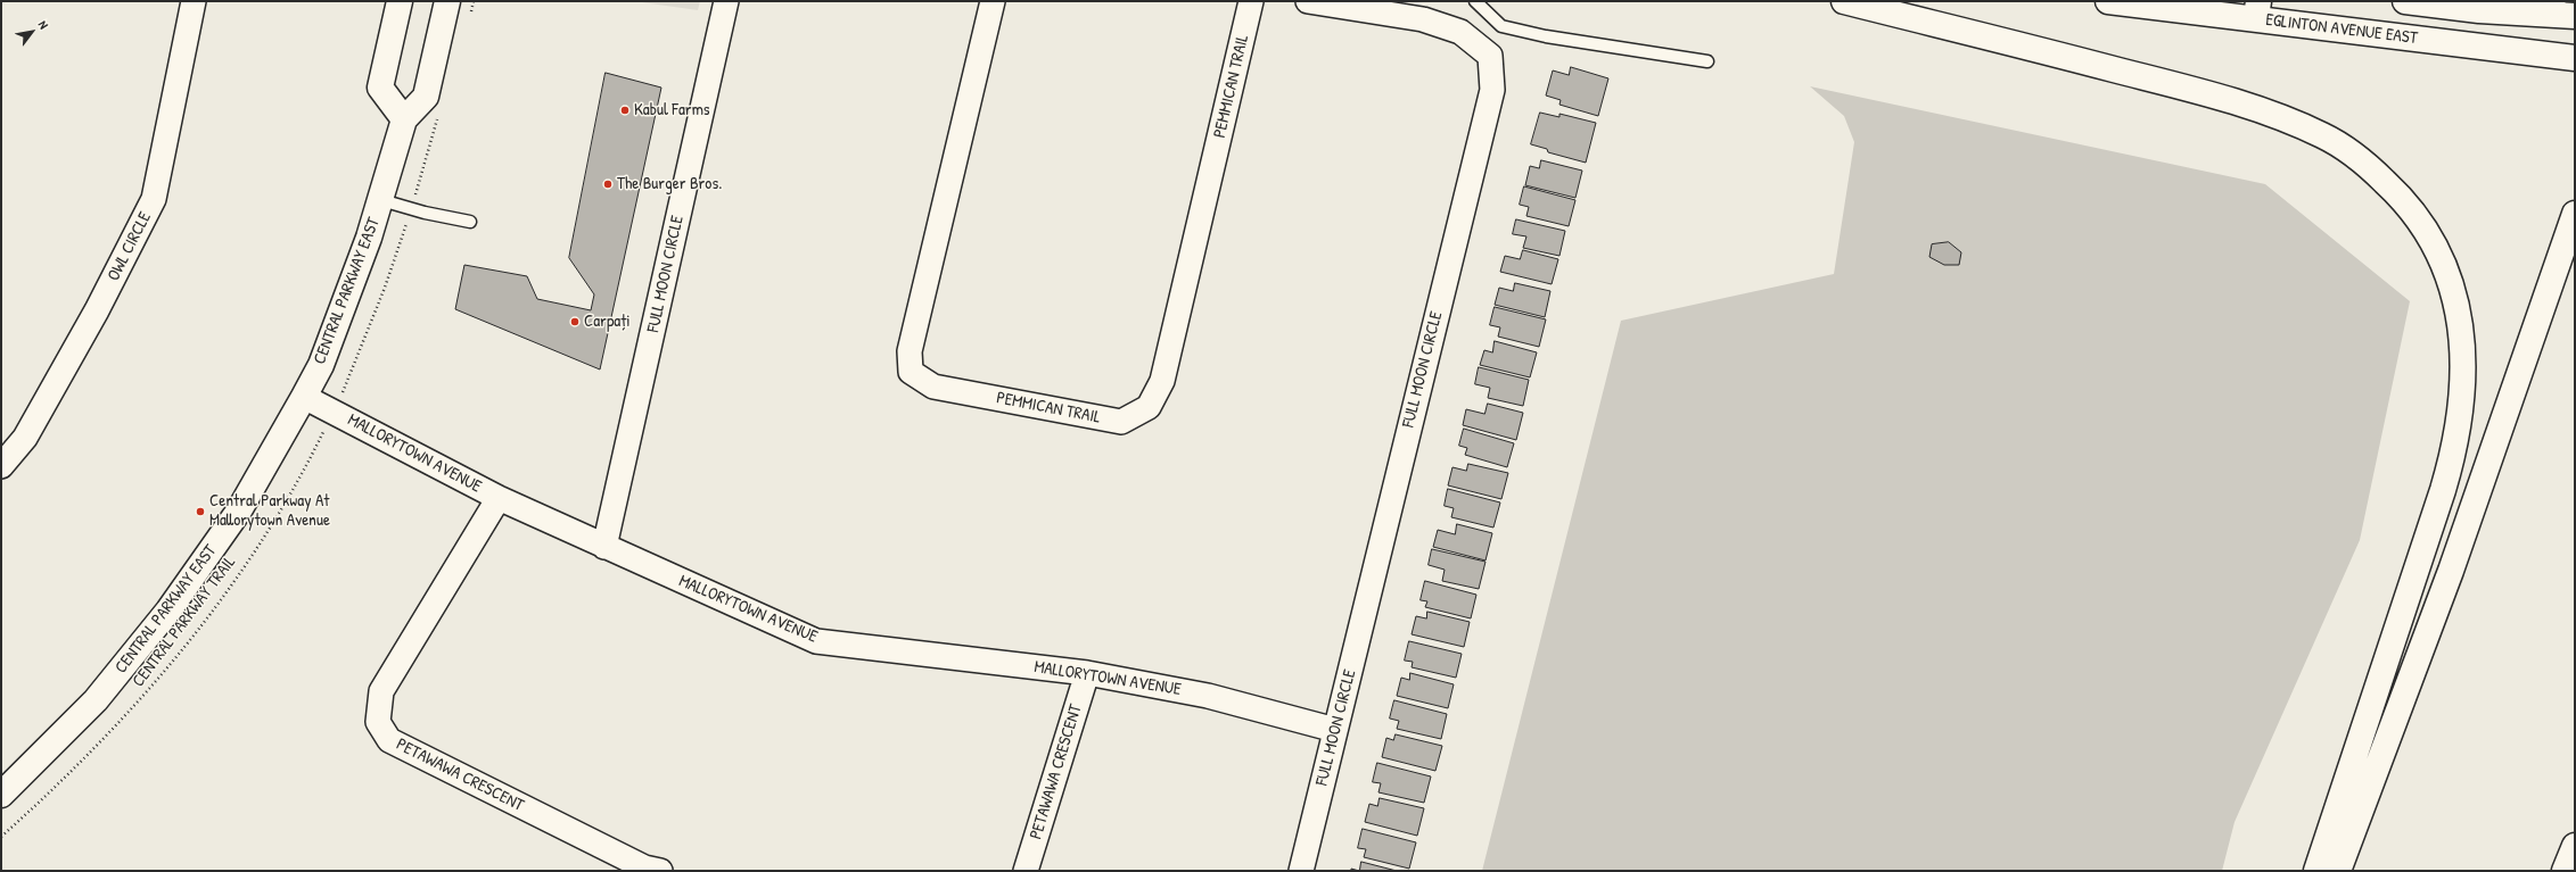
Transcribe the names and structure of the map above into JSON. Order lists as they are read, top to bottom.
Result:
{
  "streets": {
    "main road": ["EGLINTON AVENUE EAST", "CENTRAL PARKWAY EAST"],
    "street": [
      "PEMMICAN TRAIL",
      "OWL CIRCLE",
      "FULL MOON CIRCLE",
      "MALLORYTOWN AVENUE",
      "PETAWAWA CRESCENT"
    ],
    "path": ["CENTRAL PARKWAY TRAIL"]
  },
  "crossings": [
    ["FULL MOON CIRCLE", "MALLORYTOWN AVENUE"],
    ["CENTRAL PARKWAY EAST", "MALLORYTOWN AVENUE"],
    ["MALLORYTOWN AVENUE", "PETAWAWA CRESCENT"]
  ],
  "places": [
    "Kabul Farms",
    "The Burger Bros.",
    "Carpați",
    "Central Parkway At Mallorytown Avenue"
  ],
  "north": "top right"
}
